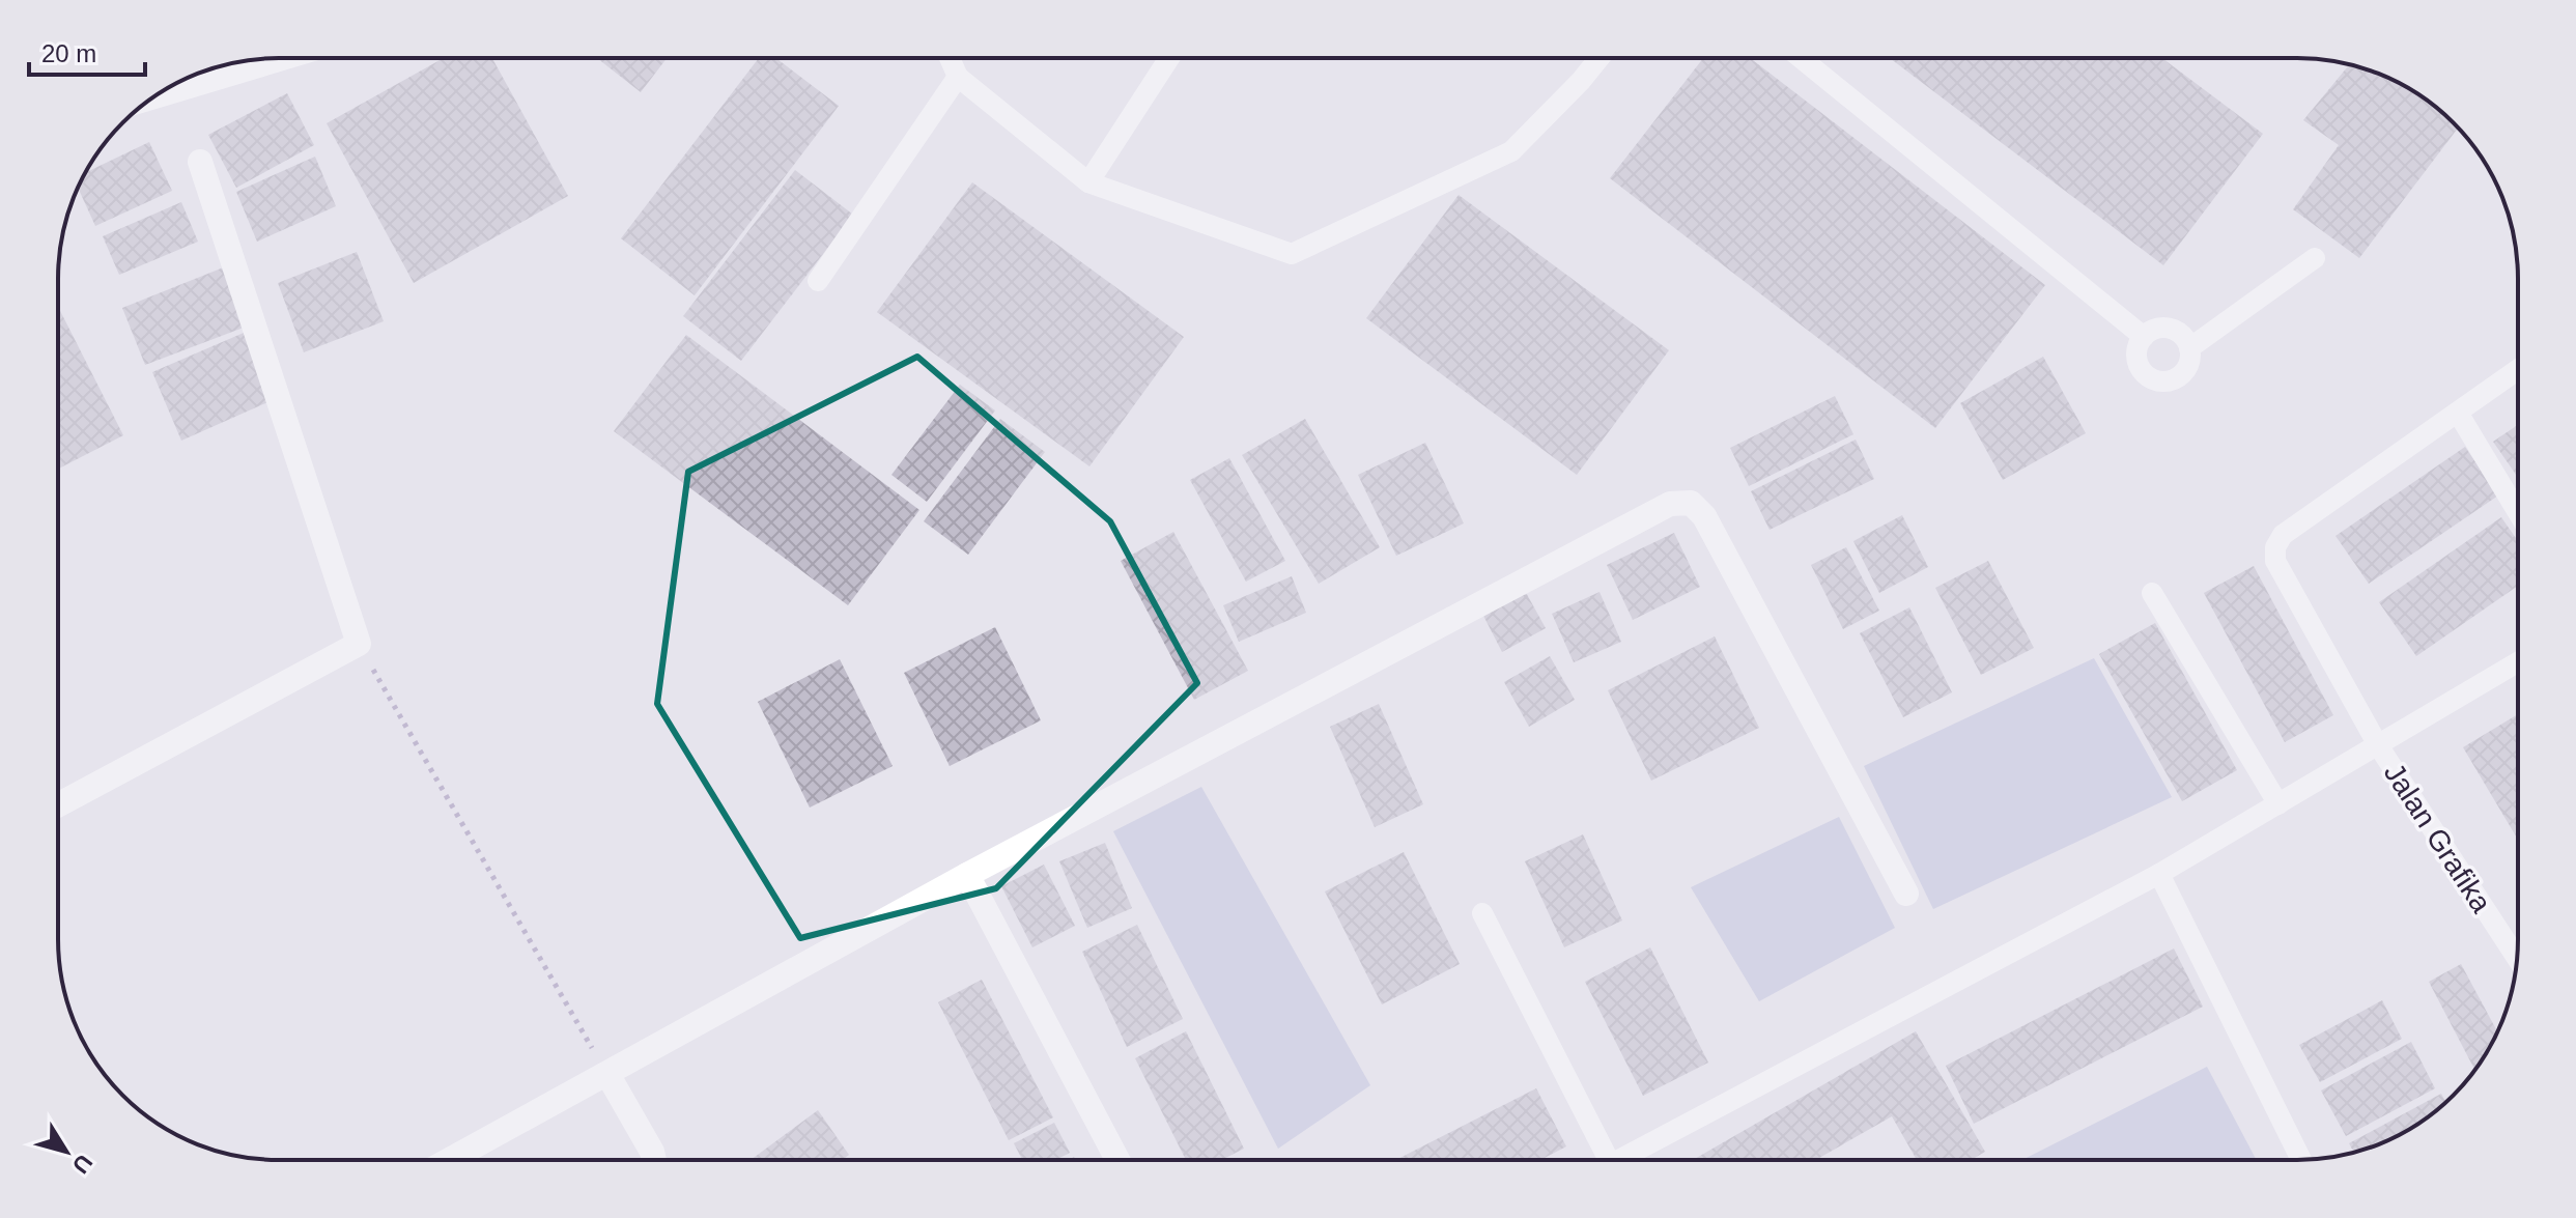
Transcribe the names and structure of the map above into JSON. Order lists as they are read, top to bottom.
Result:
{
  "streets": {
    "lane": ["Jalan Grafika"]
  },
  "scale_bar": "20 m",
  "north": "bottom right"
}
